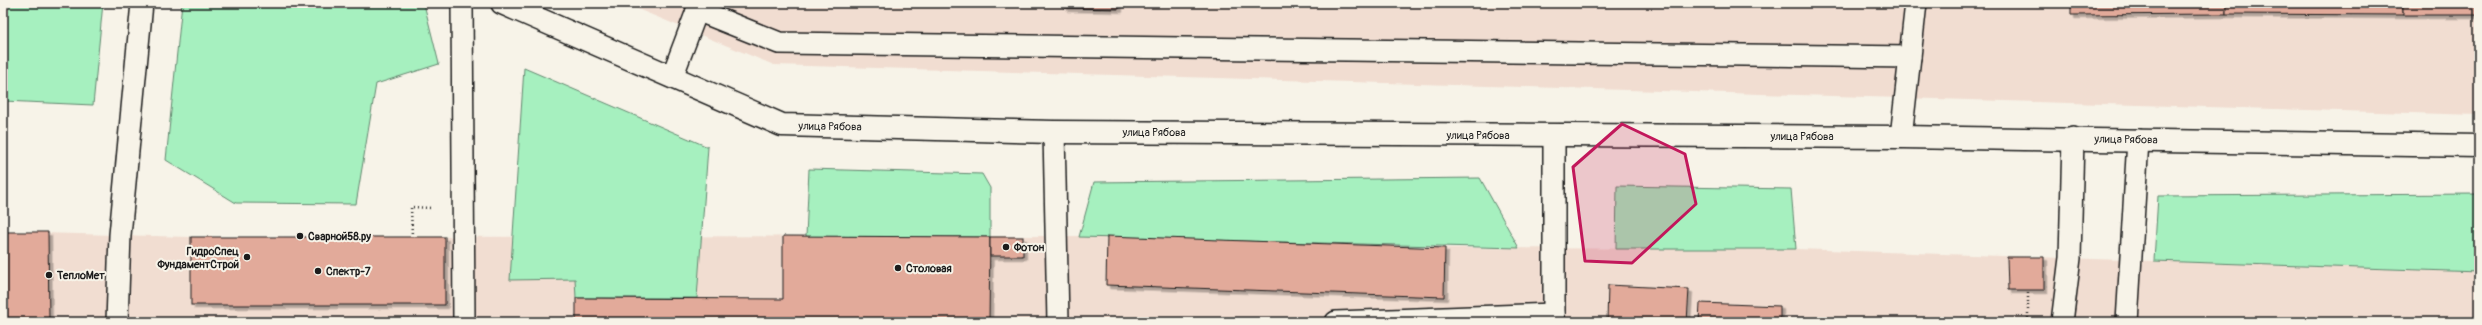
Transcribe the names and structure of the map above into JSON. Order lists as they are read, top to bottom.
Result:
{
  "streets": {
    "street": ["улица Рябова"]
  },
  "places": [
    "Сварной58.ру",
    "Фотон",
    "ГидроСпец ФундаментСтрой",
    "Столовая",
    "Спектр-7",
    "ТеплоМет"
  ]
}
